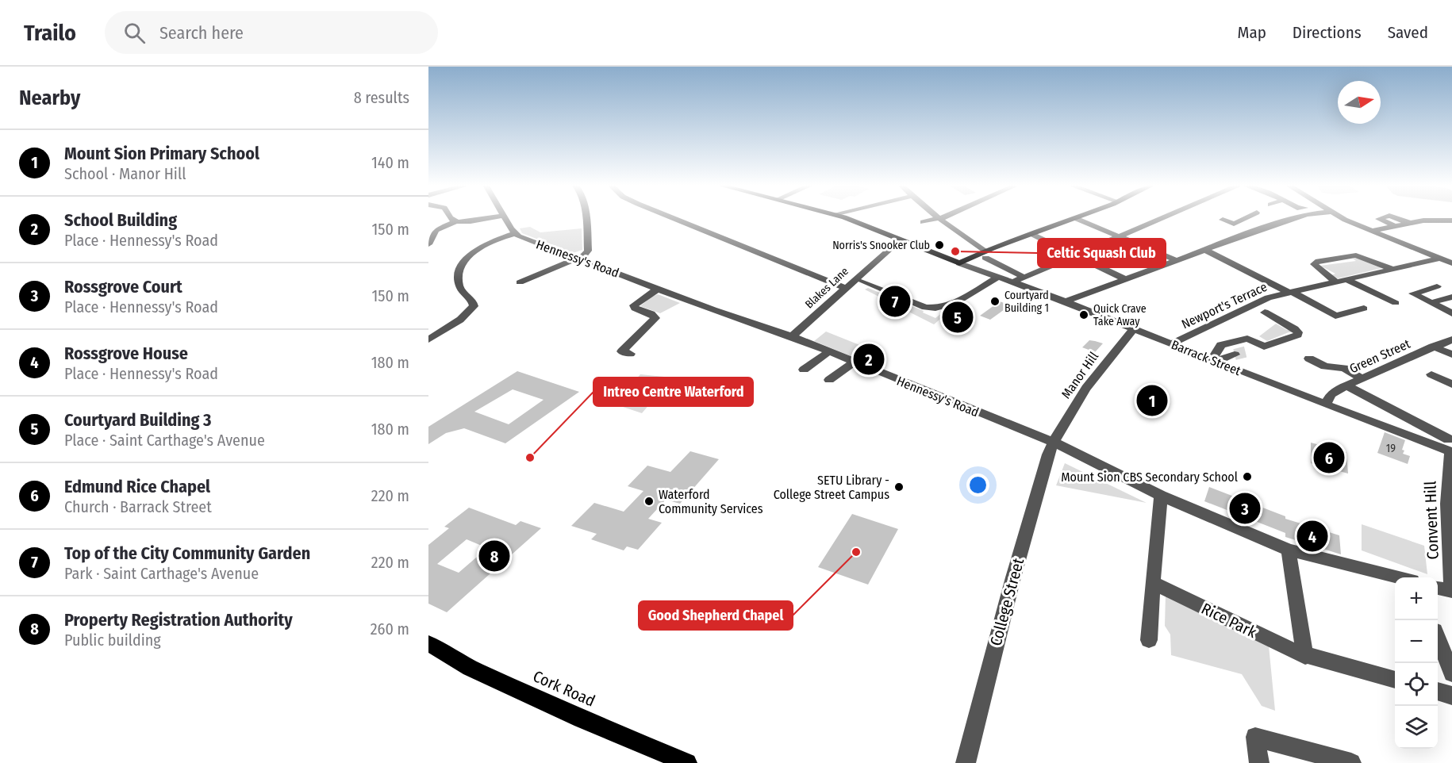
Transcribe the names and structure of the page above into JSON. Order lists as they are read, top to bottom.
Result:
{
  "streets": {
    "main road": ["Cork Road"],
    "street": [
      "Hennessy's Road",
      "Blakes Lane",
      "Newport's Terrace",
      "Green Street",
      "Barrack Street",
      "Manor Hill",
      "Convent Hill",
      "College Street",
      "Rice Park"
    ]
  },
  "crossings": [
    ["Hennessy's Road", "Blakes Lane"],
    ["Hennessy's Road", "Manor Hill"],
    ["Hennessy's Road", "College Street"],
    ["Newport's Terrace", "Barrack Street"],
    ["Green Street", "Barrack Street"],
    ["Barrack Street", "Manor Hill"],
    ["Barrack Street", "Convent Hill"],
    ["Manor Hill", "College Street"]
  ],
  "places": [
    "Norris's Snooker Club",
    "Celtic Squash Club",
    "Courtyard Building 1",
    "Quick Crave Take Away",
    "Intreo Centre Waterford",
    "Mount Sion CBS Secondary School",
    "SETU Library - College Street Campus",
    "Waterford Community Services",
    "Good Shepherd Chapel"
  ],
  "house_numbers": ["19"],
  "north": "right",
  "page": {
    "header": "Trailo",
    "search": "Search here",
    "nav": ["Map", "Directions", "Saved"],
    "heading": ["Nearby", "8 results"],
    "list": [
      {
        "mark": "1",
        "name": "Mount Sion Primary School",
        "note": "School · Manor Hill",
        "value": "140 m"
      },
      {
        "mark": "2",
        "name": "School Building",
        "note": "Place · Hennessy's Road",
        "value": "150 m"
      },
      {
        "mark": "3",
        "name": "Rossgrove Court",
        "note": "Place · Hennessy's Road",
        "value": "150 m"
      },
      {
        "mark": "4",
        "name": "Rossgrove House",
        "note": "Place · Hennessy's Road",
        "value": "180 m"
      },
      {
        "mark": "5",
        "name": "Courtyard Building 3",
        "note": "Place · Saint Carthage's Avenue",
        "value": "180 m"
      },
      {
        "mark": "6",
        "name": "Edmund Rice Chapel",
        "note": "Church · Barrack Street",
        "value": "220 m"
      },
      {
        "mark": "7",
        "name": "Top of the City Community Garden",
        "note": "Park · Saint Carthage's Avenue",
        "value": "220 m"
      },
      {
        "mark": "8",
        "name": "Property Registration Authority",
        "note": "Public building",
        "value": "260 m"
      }
    ],
    "pins": [
      "7",
      "5",
      "2",
      "1",
      "6",
      "3",
      "4",
      "8"
    ],
    "map_buttons": ["+", "−"]
  }
}
